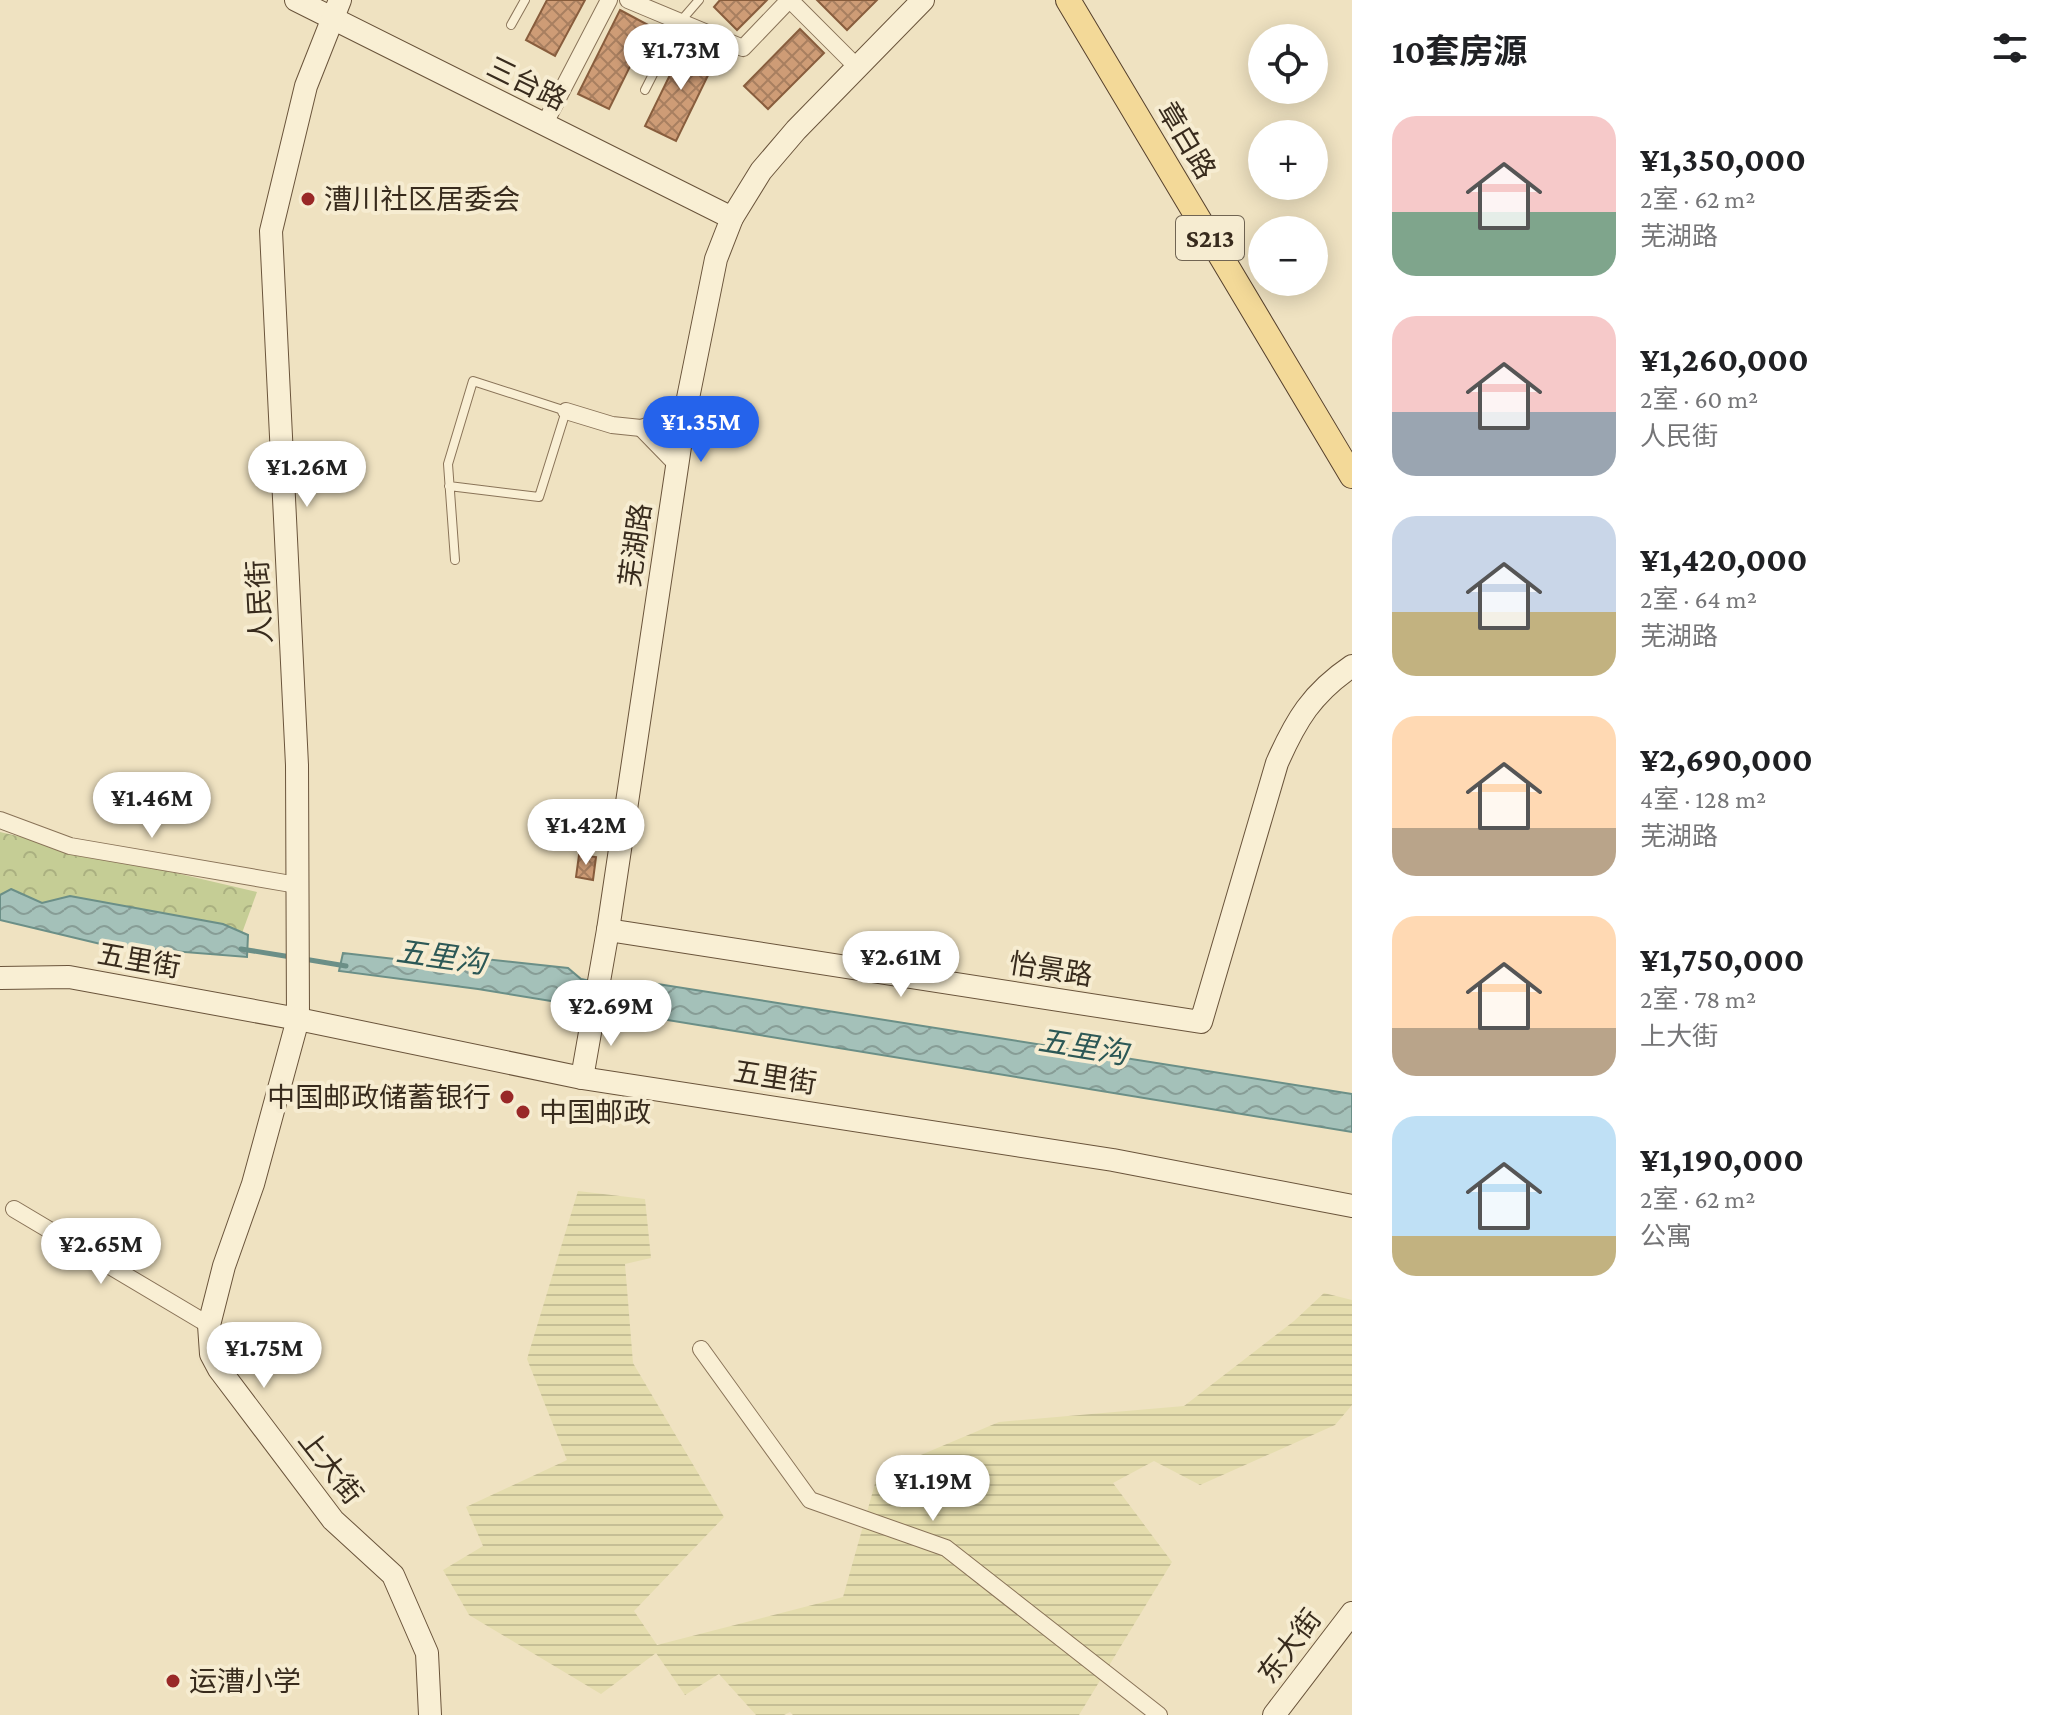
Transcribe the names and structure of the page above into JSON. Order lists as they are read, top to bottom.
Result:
{
  "streets": {
    "main road": ["章白路", "S213"],
    "street": [
      "三台路",
      "芜湖路",
      "人民街",
      "五里街",
      "怡景路",
      "上大街",
      "东大街"
    ]
  },
  "crossings": [
    ["三台路", "芜湖路"],
    ["三台路", "人民街"],
    ["芜湖路", "五里街"],
    ["芜湖路", "怡景路"],
    ["人民街", "五里街"],
    ["人民街", "上大街"],
    ["五里街", "上大街"]
  ],
  "water": ["五里沟"],
  "places": [
    "漕川社区居委会",
    "中国邮政储蓄银行",
    "中国邮政",
    "运漕小学"
  ],
  "page": {
    "heading": "10套房源",
    "map_buttons": ["+", "−"],
    "price": [
      "¥1.73M",
      "¥1.35M",
      "¥1.26M",
      "¥1.46M",
      "¥1.42M",
      "¥2.61M",
      "¥2.69M",
      "¥2.65M",
      "¥1.75M",
      "¥1.19M"
    ],
    "list": [
      {
        "name": "¥1,350,000",
        "note": "2室 · 62 m² · 芜湖路"
      },
      {
        "name": "¥1,260,000",
        "note": "2室 · 60 m² · 人民街"
      },
      {
        "name": "¥1,420,000",
        "note": "2室 · 64 m² · 芜湖路"
      },
      {
        "name": "¥2,690,000",
        "note": "4室 · 128 m² · 芜湖路"
      },
      {
        "name": "¥1,750,000",
        "note": "2室 · 78 m² · 上大街"
      },
      {
        "name": "¥1,190,000",
        "note": "2室 · 62 m² · 公寓"
      }
    ]
  }
}
